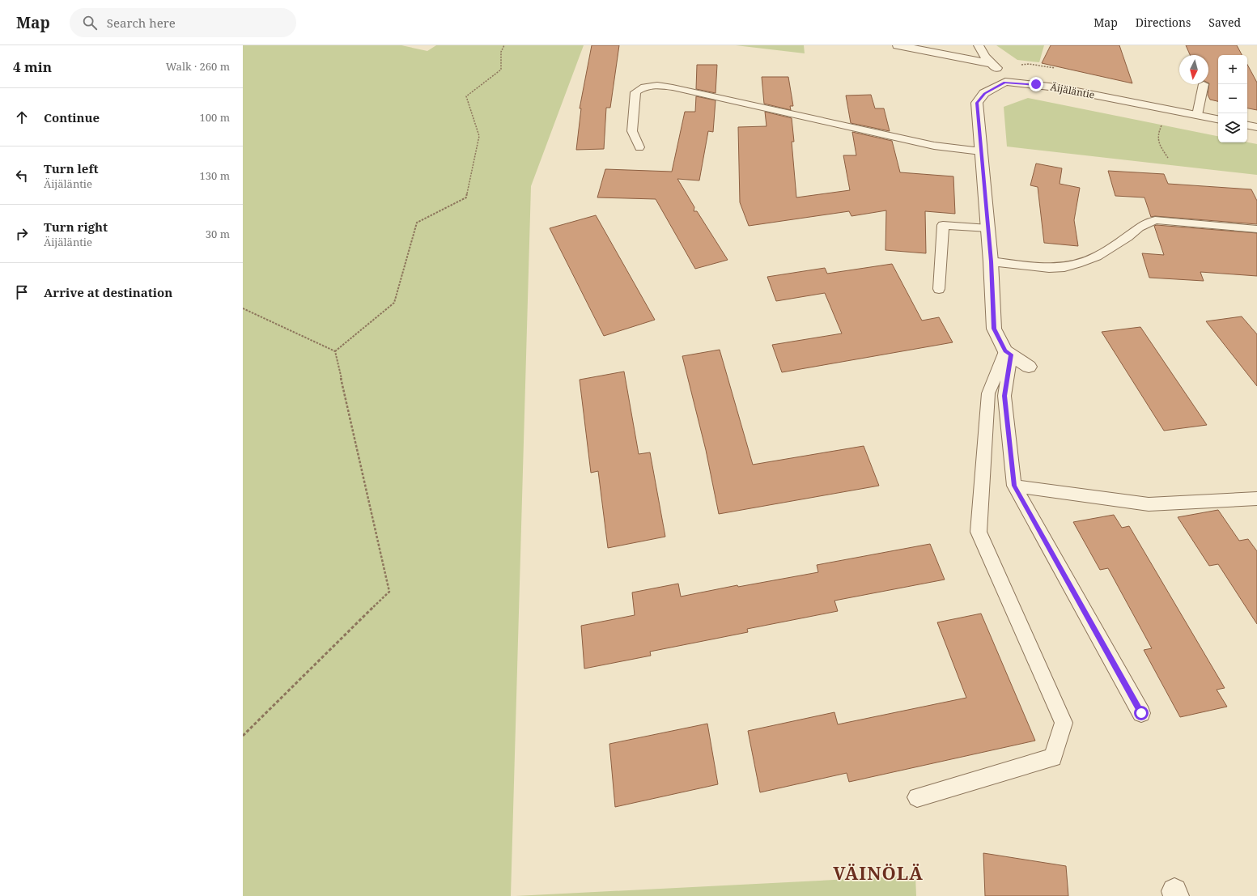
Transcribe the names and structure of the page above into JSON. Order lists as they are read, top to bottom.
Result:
{
  "streets": {
    "street": ["Äijäläntie"]
  },
  "districts": ["VÄINÖLÄ"],
  "north": "bottom",
  "page": {
    "header": "Map",
    "search": "Search here",
    "nav": ["Map", "Directions", "Saved"],
    "heading": ["4 min", "Walk · 260 m"],
    "map_buttons": ["+", "−"],
    "list": [
      ["Continue", "100 m"],
      ["Turn left", "Äijäläntie", "130 m"],
      ["Turn right", "Äijäläntie", "30 m"],
      "Arrive at destination"
    ]
  }
}
